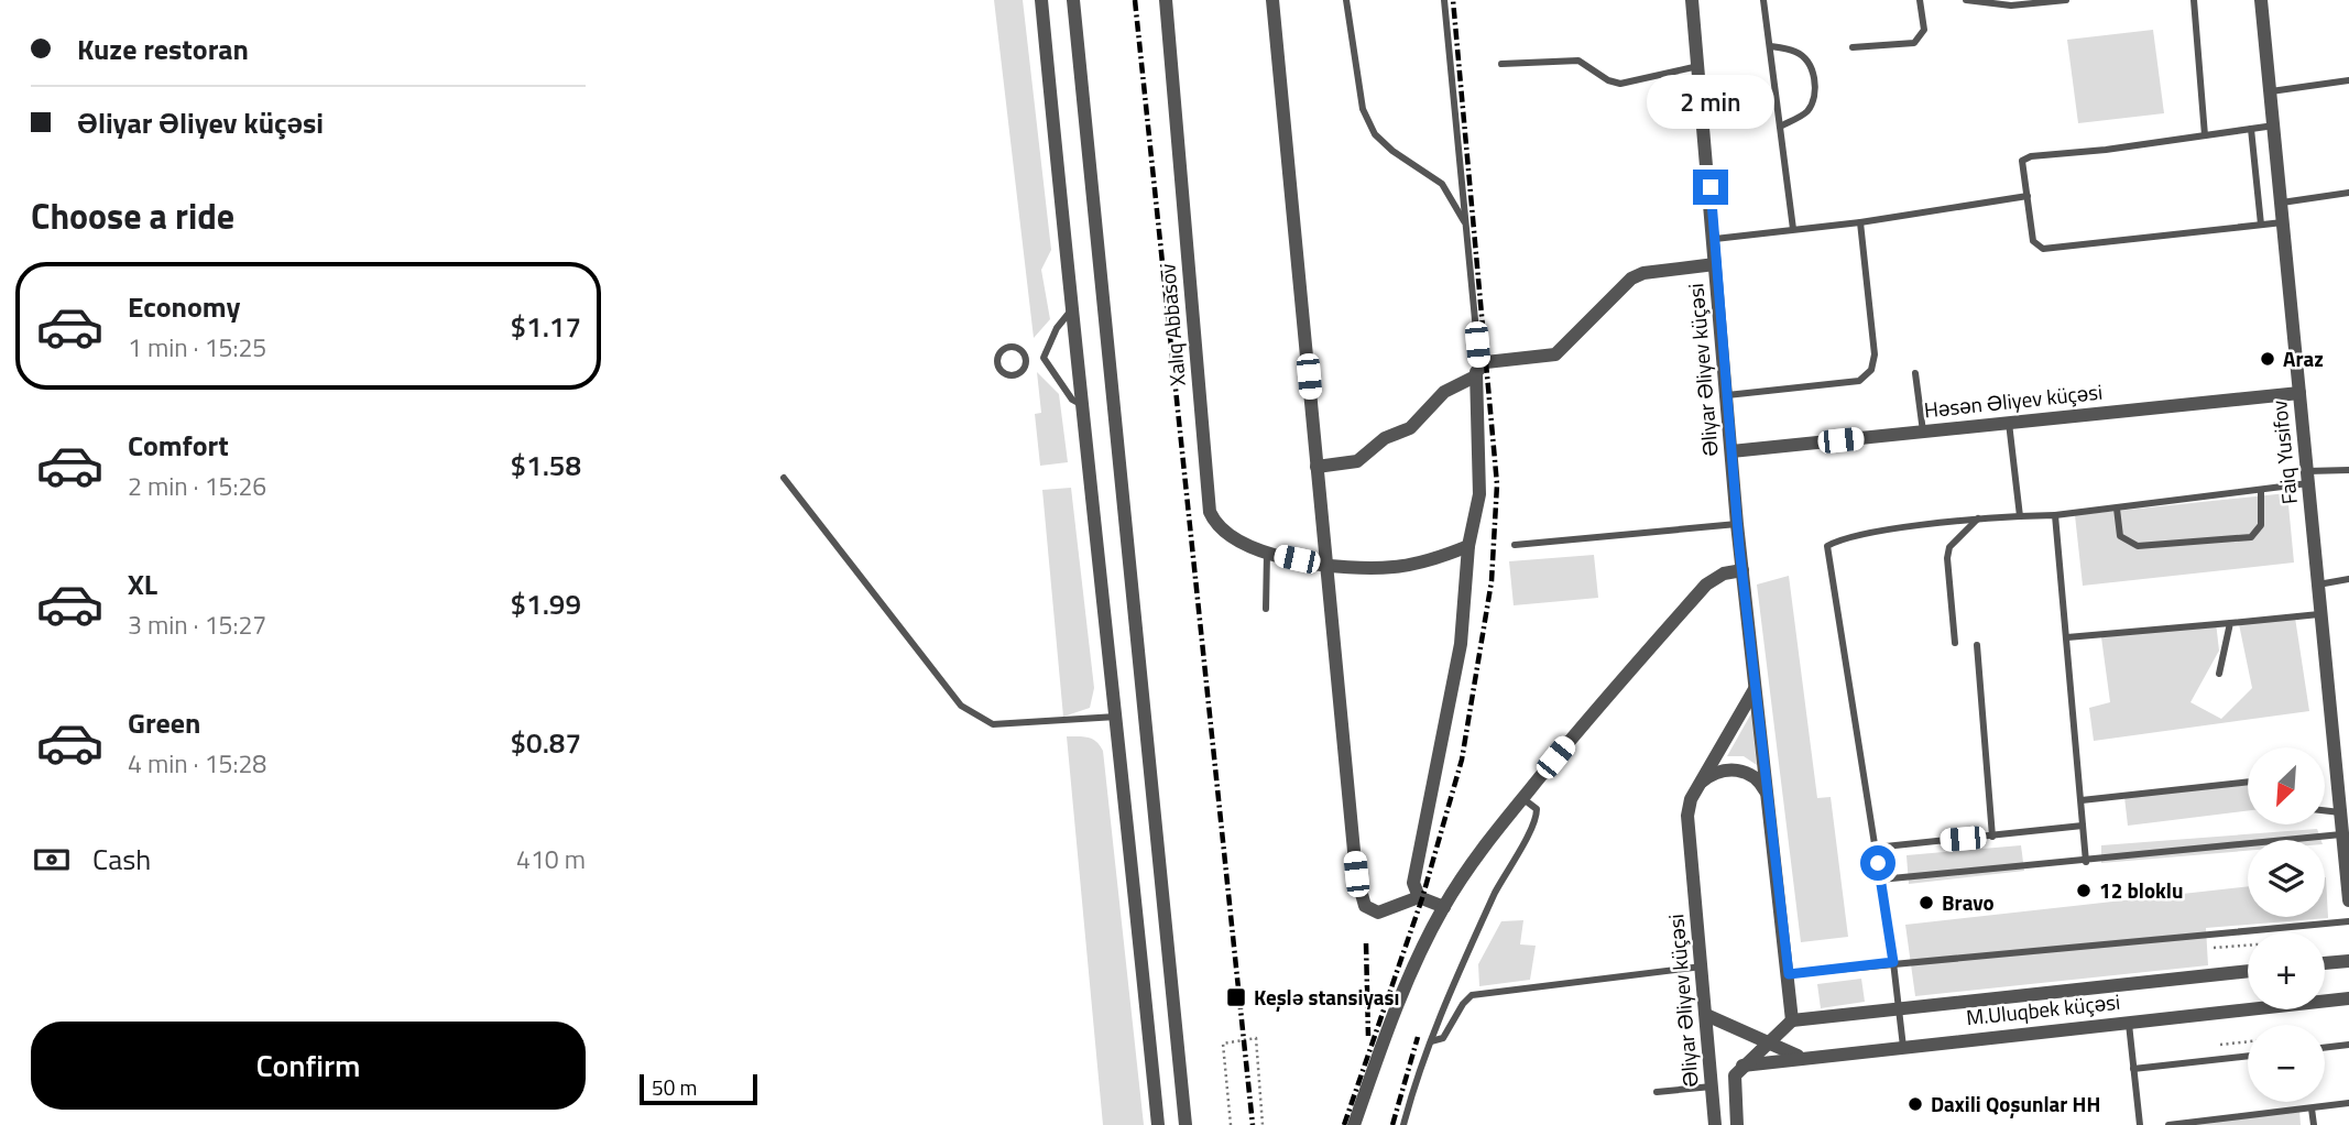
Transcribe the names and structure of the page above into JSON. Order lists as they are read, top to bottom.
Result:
{
  "streets": {
    "street": [
      "Xalıq Abbasov",
      "Əliyar Əliyev küçəsi",
      "Həsən Əliyev küçəsi",
      "Faiq Yusifov",
      "M.Uluqbek küçəsi"
    ]
  },
  "crossings": [
    ["Əliyar Əliyev küçəsi", "Həsən Əliyev küçəsi"],
    ["Əliyar Əliyev küçəsi", "M.Uluqbek küçəsi"],
    ["Həsən Əliyev küçəsi", "Faiq Yusifov"]
  ],
  "places": {
    "other": [
      "Araz",
      "12 bloklu",
      "Bravo",
      "Daxili Qoşunlar HH"
    ],
    "transit": ["Keşlə stansiyası"]
  },
  "scale_bar": "50 m",
  "north": "bottom left",
  "page": {
    "banner": ["Kuze restoran", "Əliyar Əliyev küçəsi"],
    "bubble": "2 min",
    "heading": "Choose a ride",
    "list": [
      {
        "name": "Economy",
        "note": "1 min · 15:25",
        "value": "$1.17"
      },
      {
        "name": "Comfort",
        "note": "2 min · 15:26",
        "value": "$1.58"
      },
      {
        "name": "XL",
        "note": "3 min · 15:27",
        "value": "$1.99"
      },
      {
        "name": "Green",
        "note": "4 min · 15:28",
        "value": "$0.87"
      }
    ],
    "map_buttons": ["+", "−"],
    "pay": ["Cash", "410 m"],
    "buttons": "Confirm",
    "scale": "50 m"
  }
}
